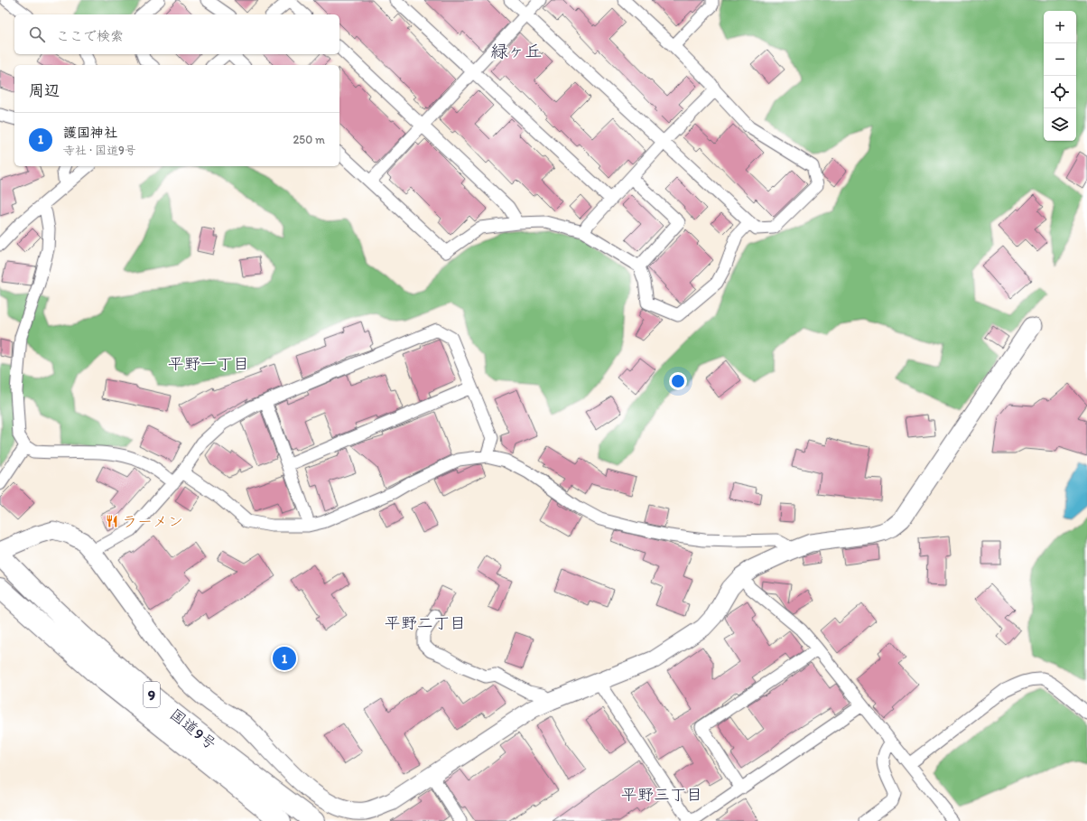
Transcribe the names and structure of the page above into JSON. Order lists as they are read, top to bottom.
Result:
{
  "streets": {
    "highway": ["9", "国道9号"]
  },
  "districts": [
    "緑ヶ丘",
    "平野一丁目",
    "平野二丁目",
    "平野三丁目"
  ],
  "places": {
    "restaurant": ["ラーメン"]
  },
  "page": {
    "map_buttons": ["+", "−"],
    "search": "ここで検索",
    "heading": "周辺",
    "list": [
      {
        "mark": "1",
        "name": "護国神社",
        "note": "寺社 · 国道9号",
        "value": "250 m"
      }
    ],
    "pins": "1"
  }
}
